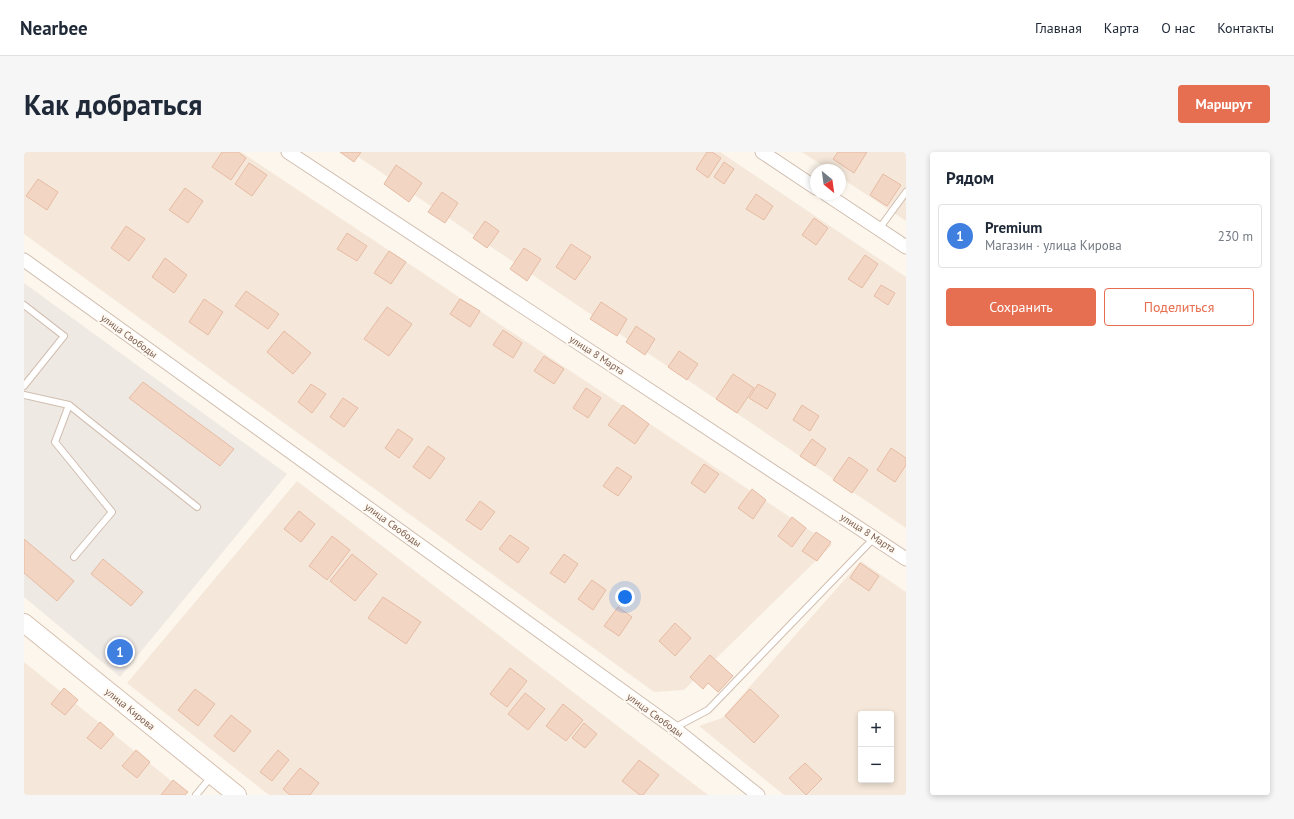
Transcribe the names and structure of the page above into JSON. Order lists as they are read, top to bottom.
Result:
{
  "streets": {
    "street": ["улица Свободы", "улица 8 Марта", "улица Кирова"]
  },
  "north": "bottom right",
  "page": {
    "header": "Nearbee",
    "nav": [
      "Главная",
      "Карта",
      "О нас",
      "Контакты"
    ],
    "buttons": [
      "Маршрут",
      ["Сохранить", "Поделиться"]
    ],
    "title": "Как добраться",
    "heading": "Рядом",
    "list": [
      {
        "mark": "1",
        "name": "Premium",
        "note": "Магазин · улица Кирова",
        "value": "230 m"
      }
    ],
    "pins": "1",
    "map_buttons": ["+", "−"]
  }
}
